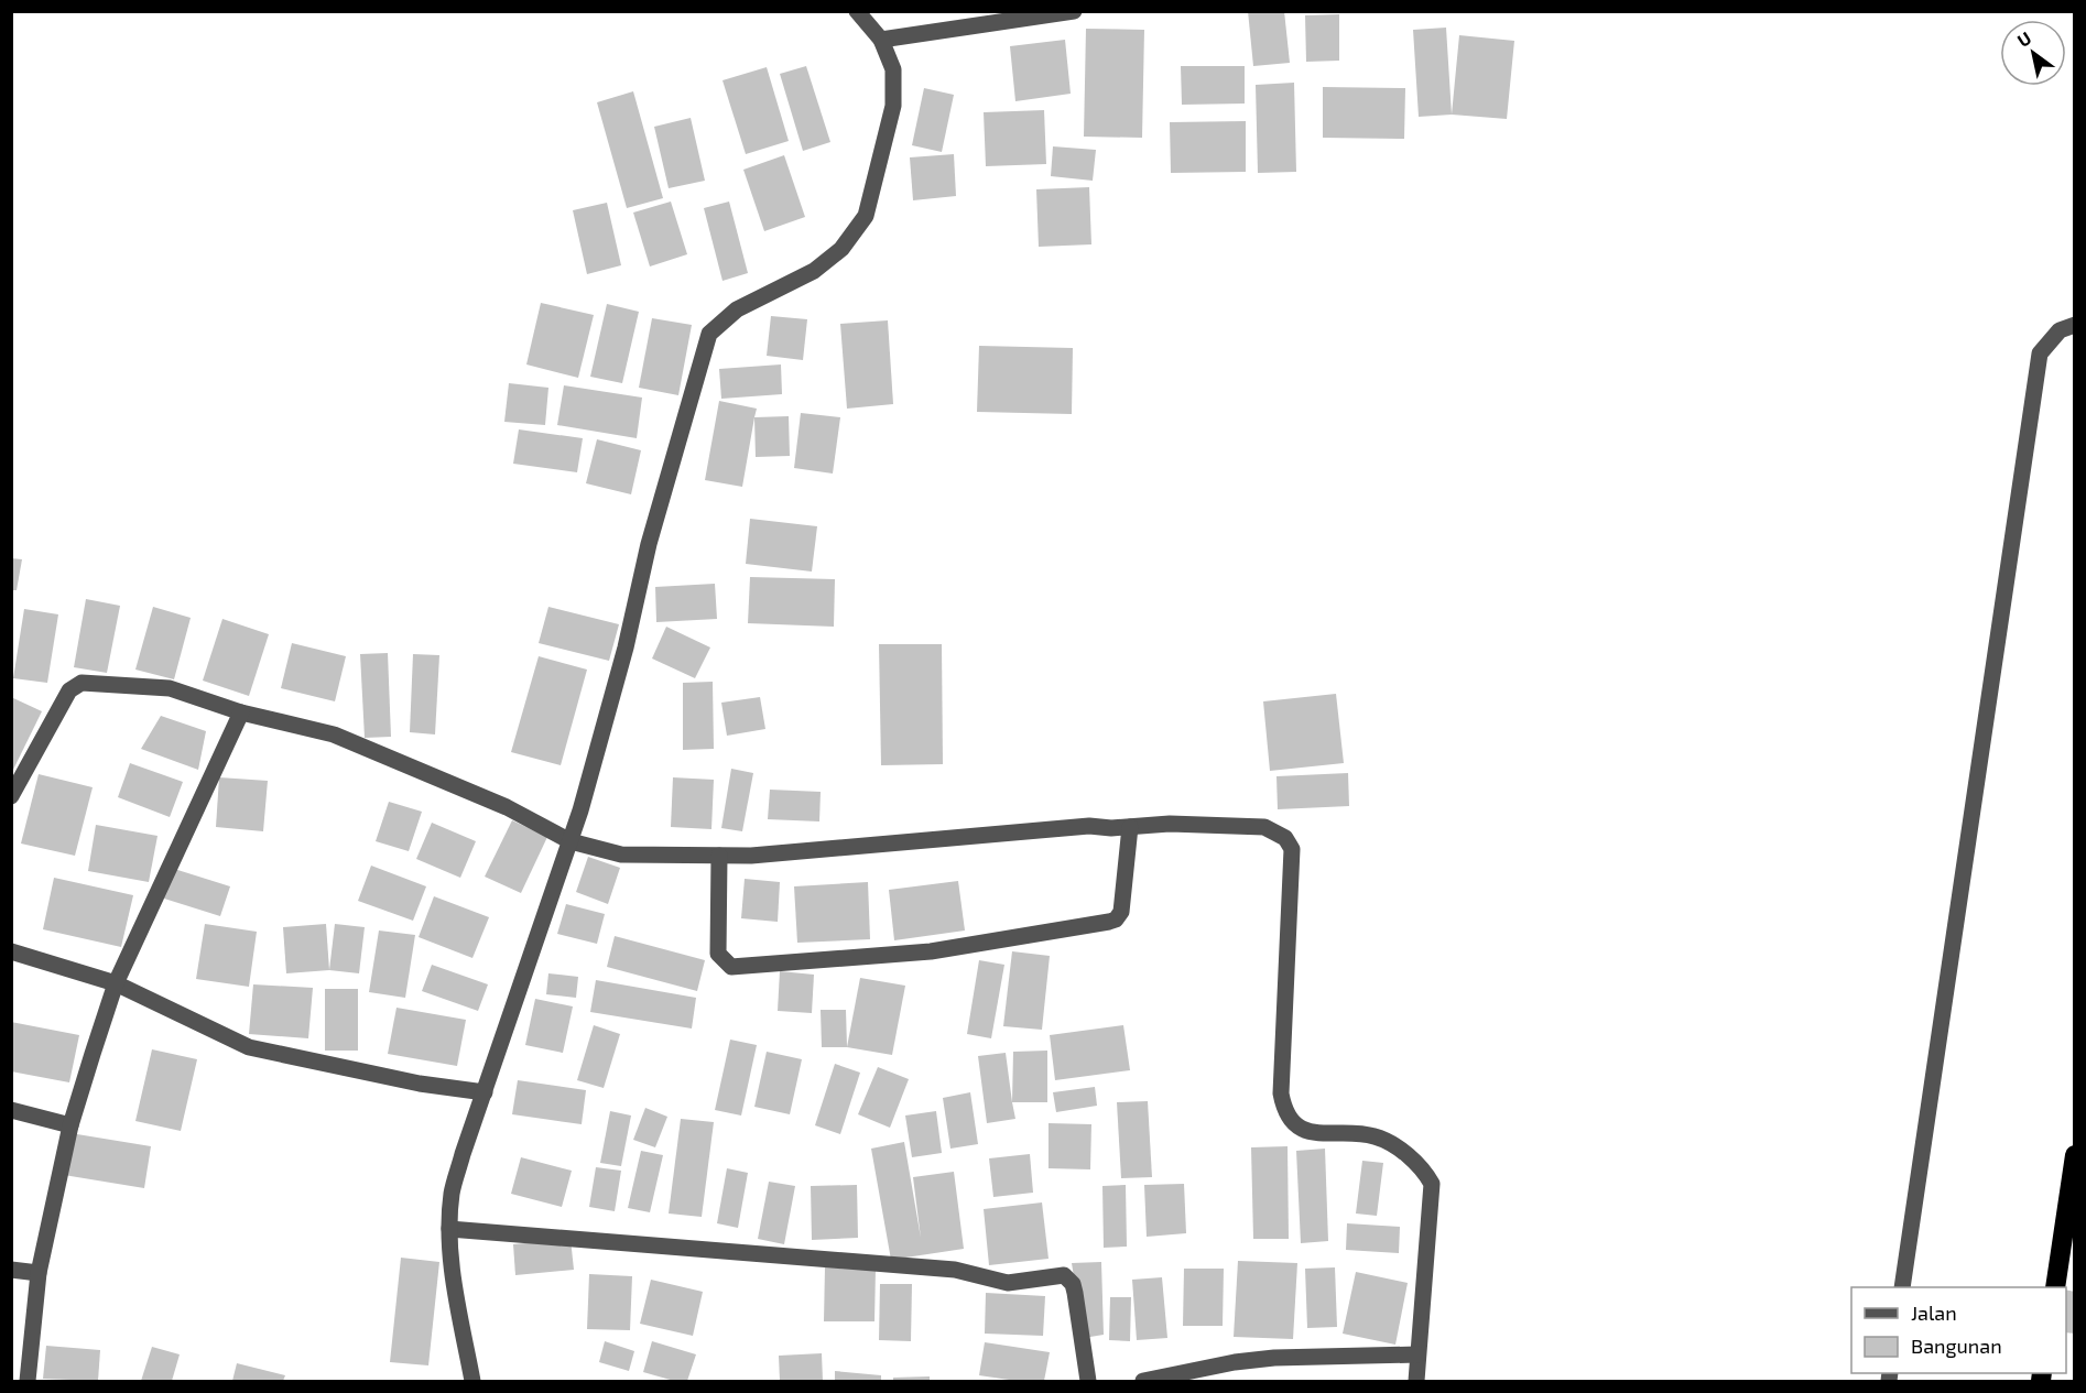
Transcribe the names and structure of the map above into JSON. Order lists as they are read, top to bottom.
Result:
{
  "legend": ["Jalan", "Bangunan"],
  "north": "top left"
}
